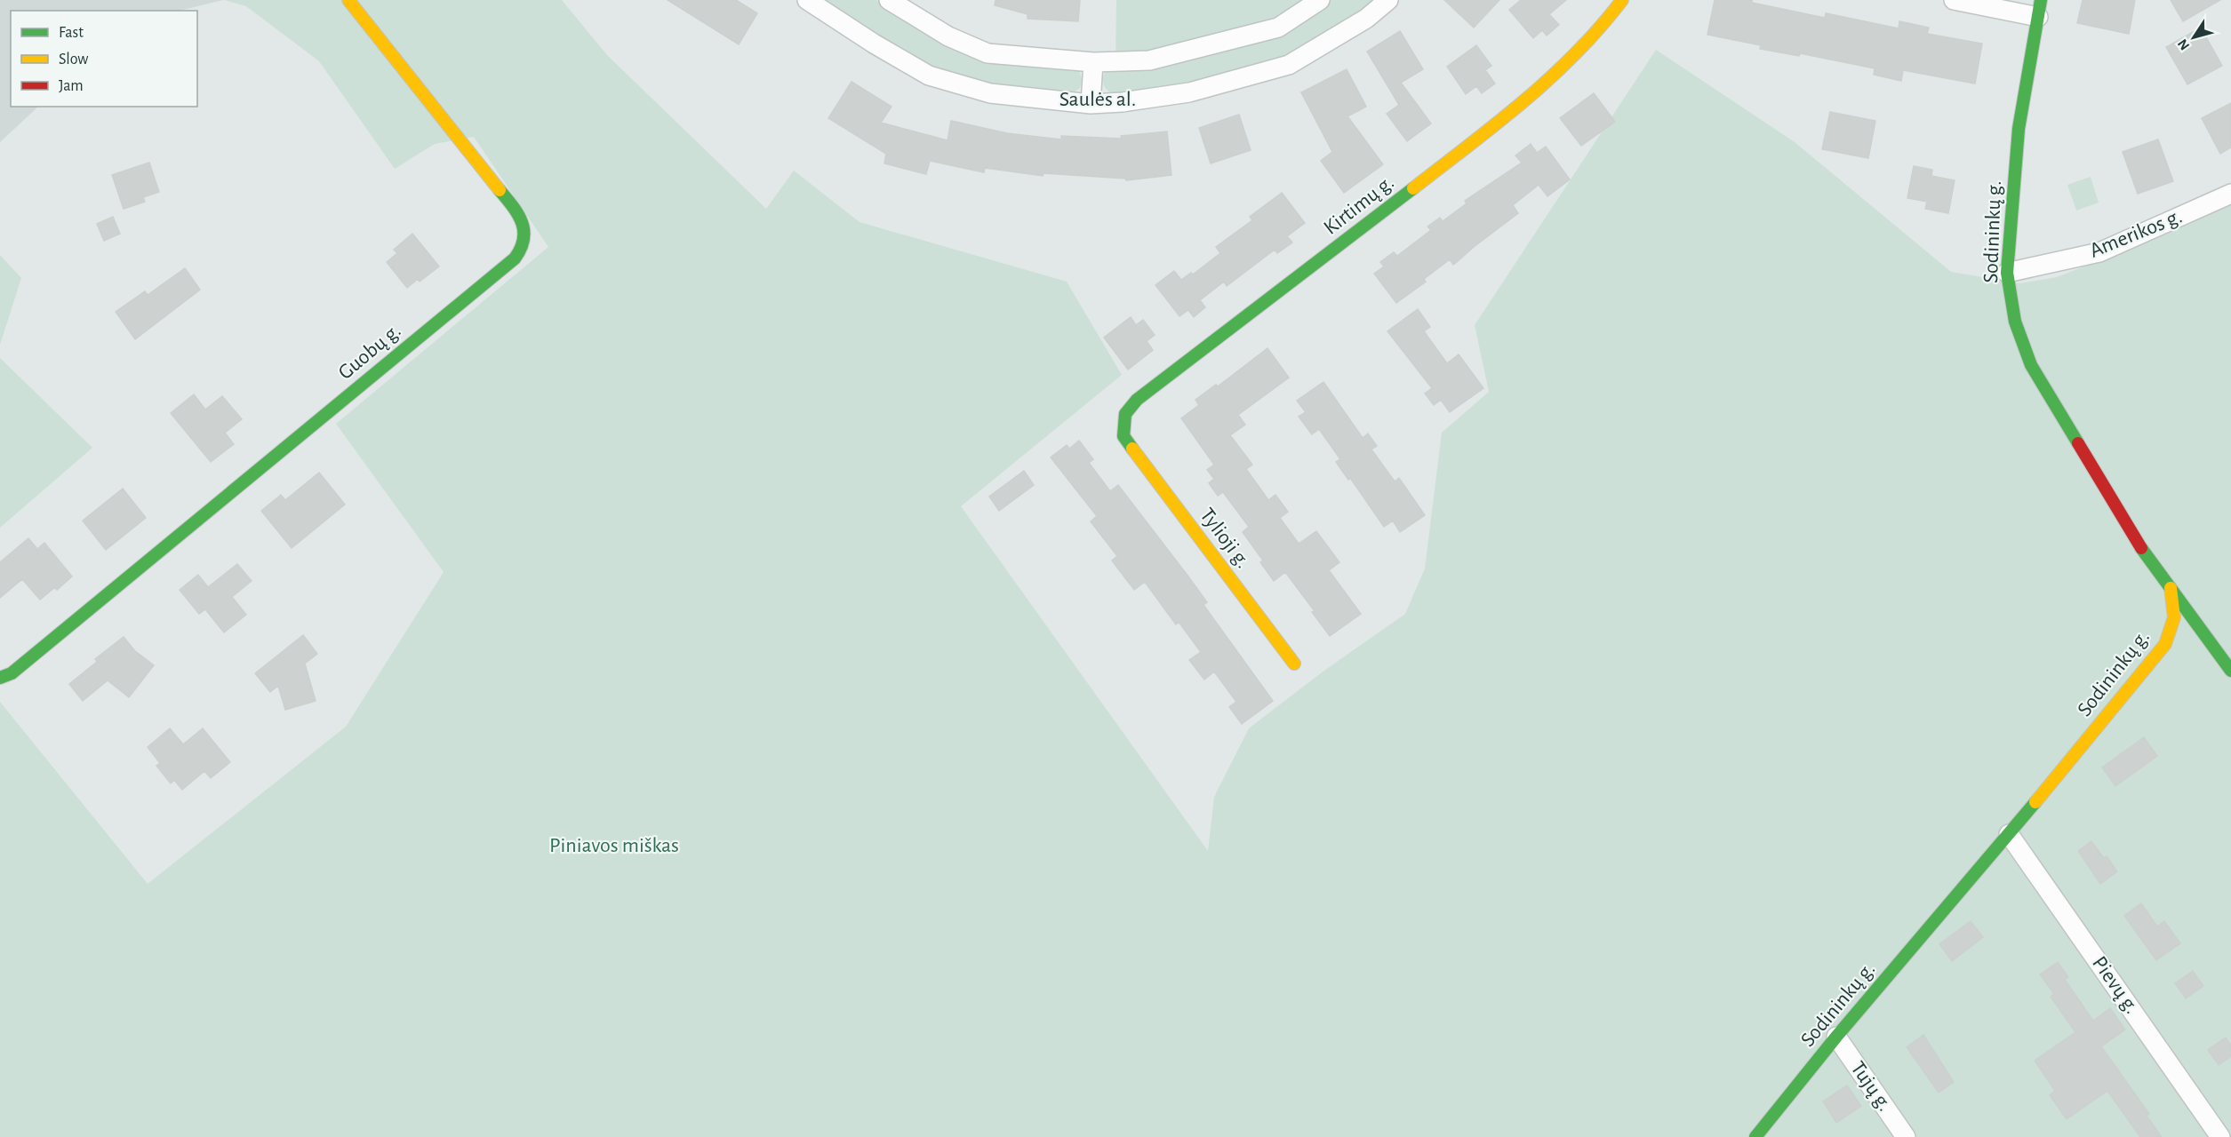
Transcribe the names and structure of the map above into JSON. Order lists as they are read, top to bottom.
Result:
{
  "streets": {
    "street": [
      "Saulės al.",
      "Kirtimų g.",
      "Sodininkų g.",
      "Amerikos g.",
      "Guobų g.",
      "Tylioji g.",
      "Pievų g.",
      "Tujų g."
    ]
  },
  "crossings": [
    ["Kirtimų g.", "Tylioji g."],
    ["Sodininkų g.", "Amerikos g."],
    ["Sodininkų g.", "Pievų g."],
    ["Sodininkų g.", "Tujų g."]
  ],
  "parks": ["Piniavos miškas"],
  "legend": ["Fast", "Slow", "Jam"],
  "north": "bottom left"
}
